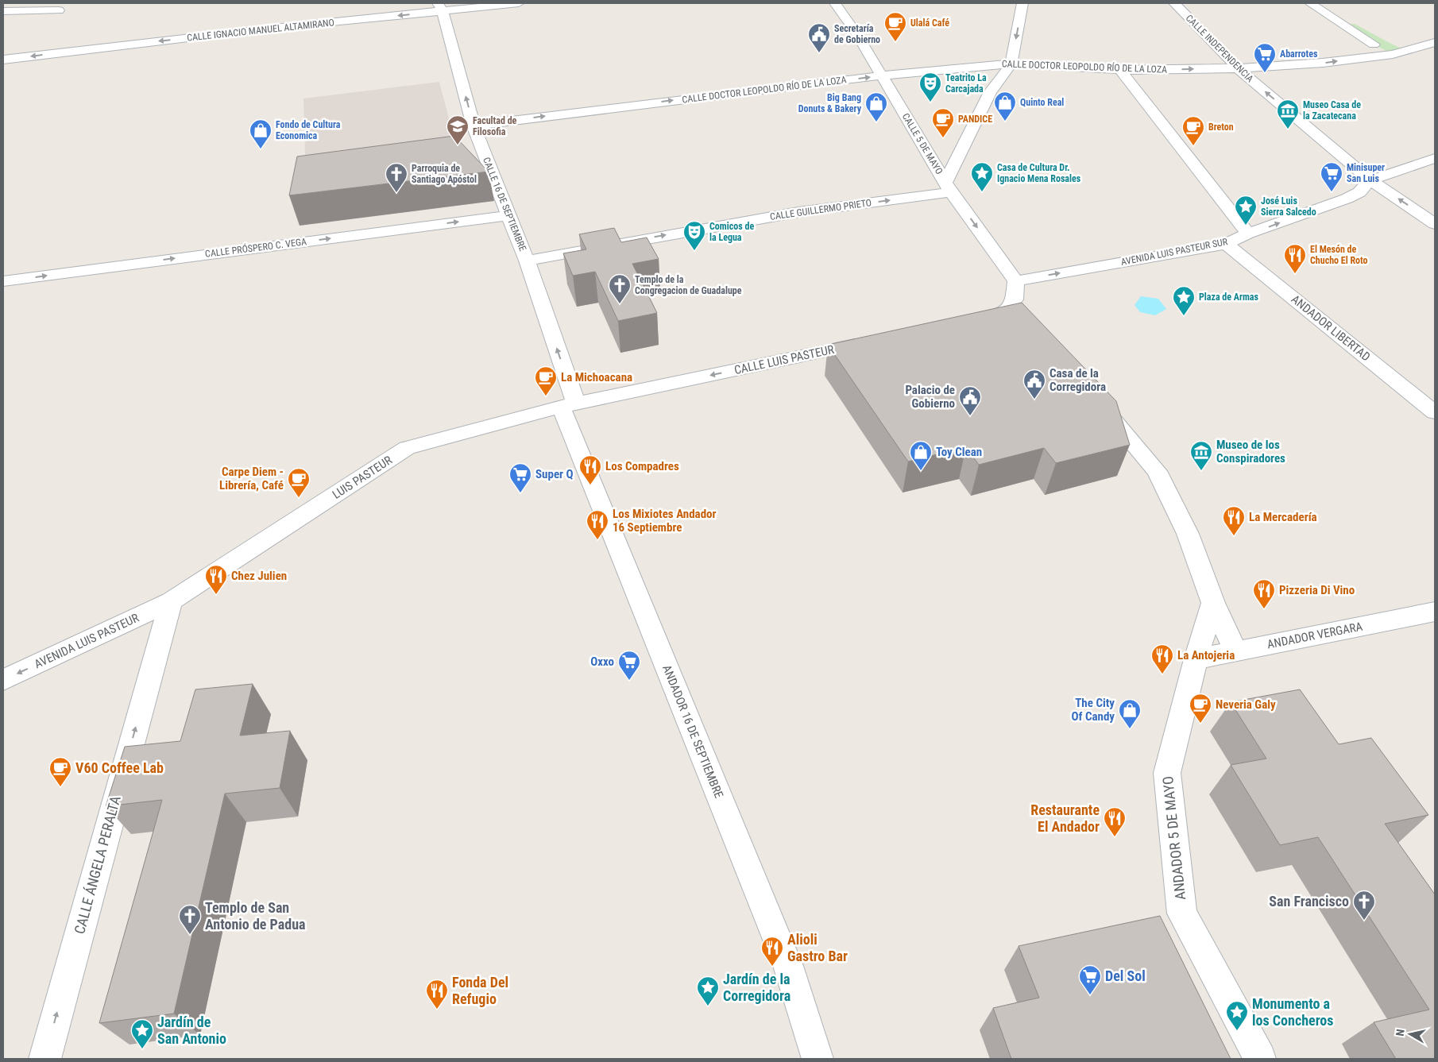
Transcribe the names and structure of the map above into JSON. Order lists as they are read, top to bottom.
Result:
{
  "streets": {
    "street": [
      "CALLE IGNACIO MANUEL ALTAMIRANO",
      "CALLE INDEPENDENCIA",
      "CALLE DOCTOR LEOPOLDO RÍO DE LA LOZA",
      "CALLE 5 DE MAYO",
      "CALLE 16 DE SEPTIEMBRE",
      "CALLE GUILLERMO PRIETO",
      "CALLE PRÓSPERO C. VEGA",
      "AVENIDA LUIS PASTEUR SUR",
      "ANDADOR LIBERTAD",
      "CALLE LUIS PASTEUR",
      "LUIS PASTEUR",
      "ANDADOR VERGARA",
      "AVENIDA LUIS PASTEUR",
      "ANDADOR 16 DE SEPTIEMBRE",
      "ANDADOR 5 DE MAYO",
      "CALLE ÁNGELA PERALTA"
    ]
  },
  "crossings": [
    ["CALLE IGNACIO MANUEL ALTAMIRANO", "CALLE 16 DE SEPTIEMBRE"],
    ["CALLE INDEPENDENCIA", "CALLE DOCTOR LEOPOLDO RÍO DE LA LOZA"],
    ["CALLE INDEPENDENCIA", "AVENIDA LUIS PASTEUR SUR"],
    ["CALLE DOCTOR LEOPOLDO RÍO DE LA LOZA", "CALLE 5 DE MAYO"],
    ["CALLE DOCTOR LEOPOLDO RÍO DE LA LOZA", "CALLE 16 DE SEPTIEMBRE"],
    ["CALLE 5 DE MAYO", "CALLE GUILLERMO PRIETO"],
    ["CALLE 5 DE MAYO", "AVENIDA LUIS PASTEUR SUR"],
    ["CALLE 16 DE SEPTIEMBRE", "CALLE GUILLERMO PRIETO"],
    ["CALLE 16 DE SEPTIEMBRE", "CALLE PRÓSPERO C. VEGA"],
    ["CALLE 16 DE SEPTIEMBRE", "CALLE LUIS PASTEUR"],
    ["CALLE 16 DE SEPTIEMBRE", "LUIS PASTEUR"],
    ["CALLE 16 DE SEPTIEMBRE", "ANDADOR 16 DE SEPTIEMBRE"],
    ["AVENIDA LUIS PASTEUR SUR", "ANDADOR LIBERTAD"],
    ["CALLE LUIS PASTEUR", "LUIS PASTEUR"],
    ["CALLE LUIS PASTEUR", "ANDADOR 16 DE SEPTIEMBRE"],
    ["LUIS PASTEUR", "AVENIDA LUIS PASTEUR"],
    ["LUIS PASTEUR", "ANDADOR 16 DE SEPTIEMBRE"],
    ["LUIS PASTEUR", "CALLE ÁNGELA PERALTA"],
    ["ANDADOR VERGARA", "ANDADOR 5 DE MAYO"],
    ["AVENIDA LUIS PASTEUR", "CALLE ÁNGELA PERALTA"]
  ],
  "one_way": [
    "CALLE IGNACIO MANUEL ALTAMIRANO",
    "CALLE DOCTOR LEOPOLDO RÍO DE LA LOZA",
    "CALLE 5 DE MAYO",
    "CALLE 16 DE SEPTIEMBRE",
    "CALLE GUILLERMO PRIETO",
    "CALLE PRÓSPERO C. VEGA",
    "AVENIDA LUIS PASTEUR SUR",
    "CALLE LUIS PASTEUR",
    "AVENIDA LUIS PASTEUR",
    "CALLE ÁNGELA PERALTA"
  ],
  "places": {
    "cafe": [
      "Ulalá Café",
      "PANDICE",
      "Breton",
      "La Michoacana",
      "Carpe Diem - Librería, Café",
      "Neveria Galy",
      "V60 Coffee Lab"
    ],
    "public building": ["Secretaría de Gobierno", "Casa de la Corregidora", "Palacio de Gobierno"],
    "supermarket": [
      "Abarrotes",
      "Minisuper San Luis",
      "Super Q",
      "Oxxo",
      "Del Sol"
    ],
    "theatre": ["Teatrito La Carcajada", "Comicos de la Legua"],
    "shop": [
      "Quinto Real",
      "Big Bang Donuts & Bakery",
      "Fondo de Cultura Economica",
      "Toy Clean",
      "The City Of Candy"
    ],
    "museum": ["Museo Casa de la Zacatecana", "Museo de los Conspiradores"],
    "school or university": ["Facultad de Filosofia"],
    "place": [
      "Casa de Cultura Dr. Ignacio Mena Rosales",
      "José Luis Sierra Salcedo",
      "Plaza de Armas",
      "Jardín de la Corregidora",
      "Monumento a los Concheros",
      "Jardín de San Antonio"
    ],
    "church": [
      "Parroquia de Santiago Apóstol",
      "Templo de la Congregacion de Guadalupe",
      "San Francisco",
      "Templo de San Antonio de Padua"
    ],
    "restaurant": [
      "El Mesón de Chucho El Roto",
      "Los Compadres",
      "La Mercadería",
      "Los Mixiotes Andador 16 Septiembre",
      "Chez Julien",
      "Pizzeria Di Vino",
      "La Antojeria",
      "Restaurante El Andador",
      "Alioli Gastro Bar",
      "Fonda Del Refugio"
    ]
  },
  "north": "left"
}
